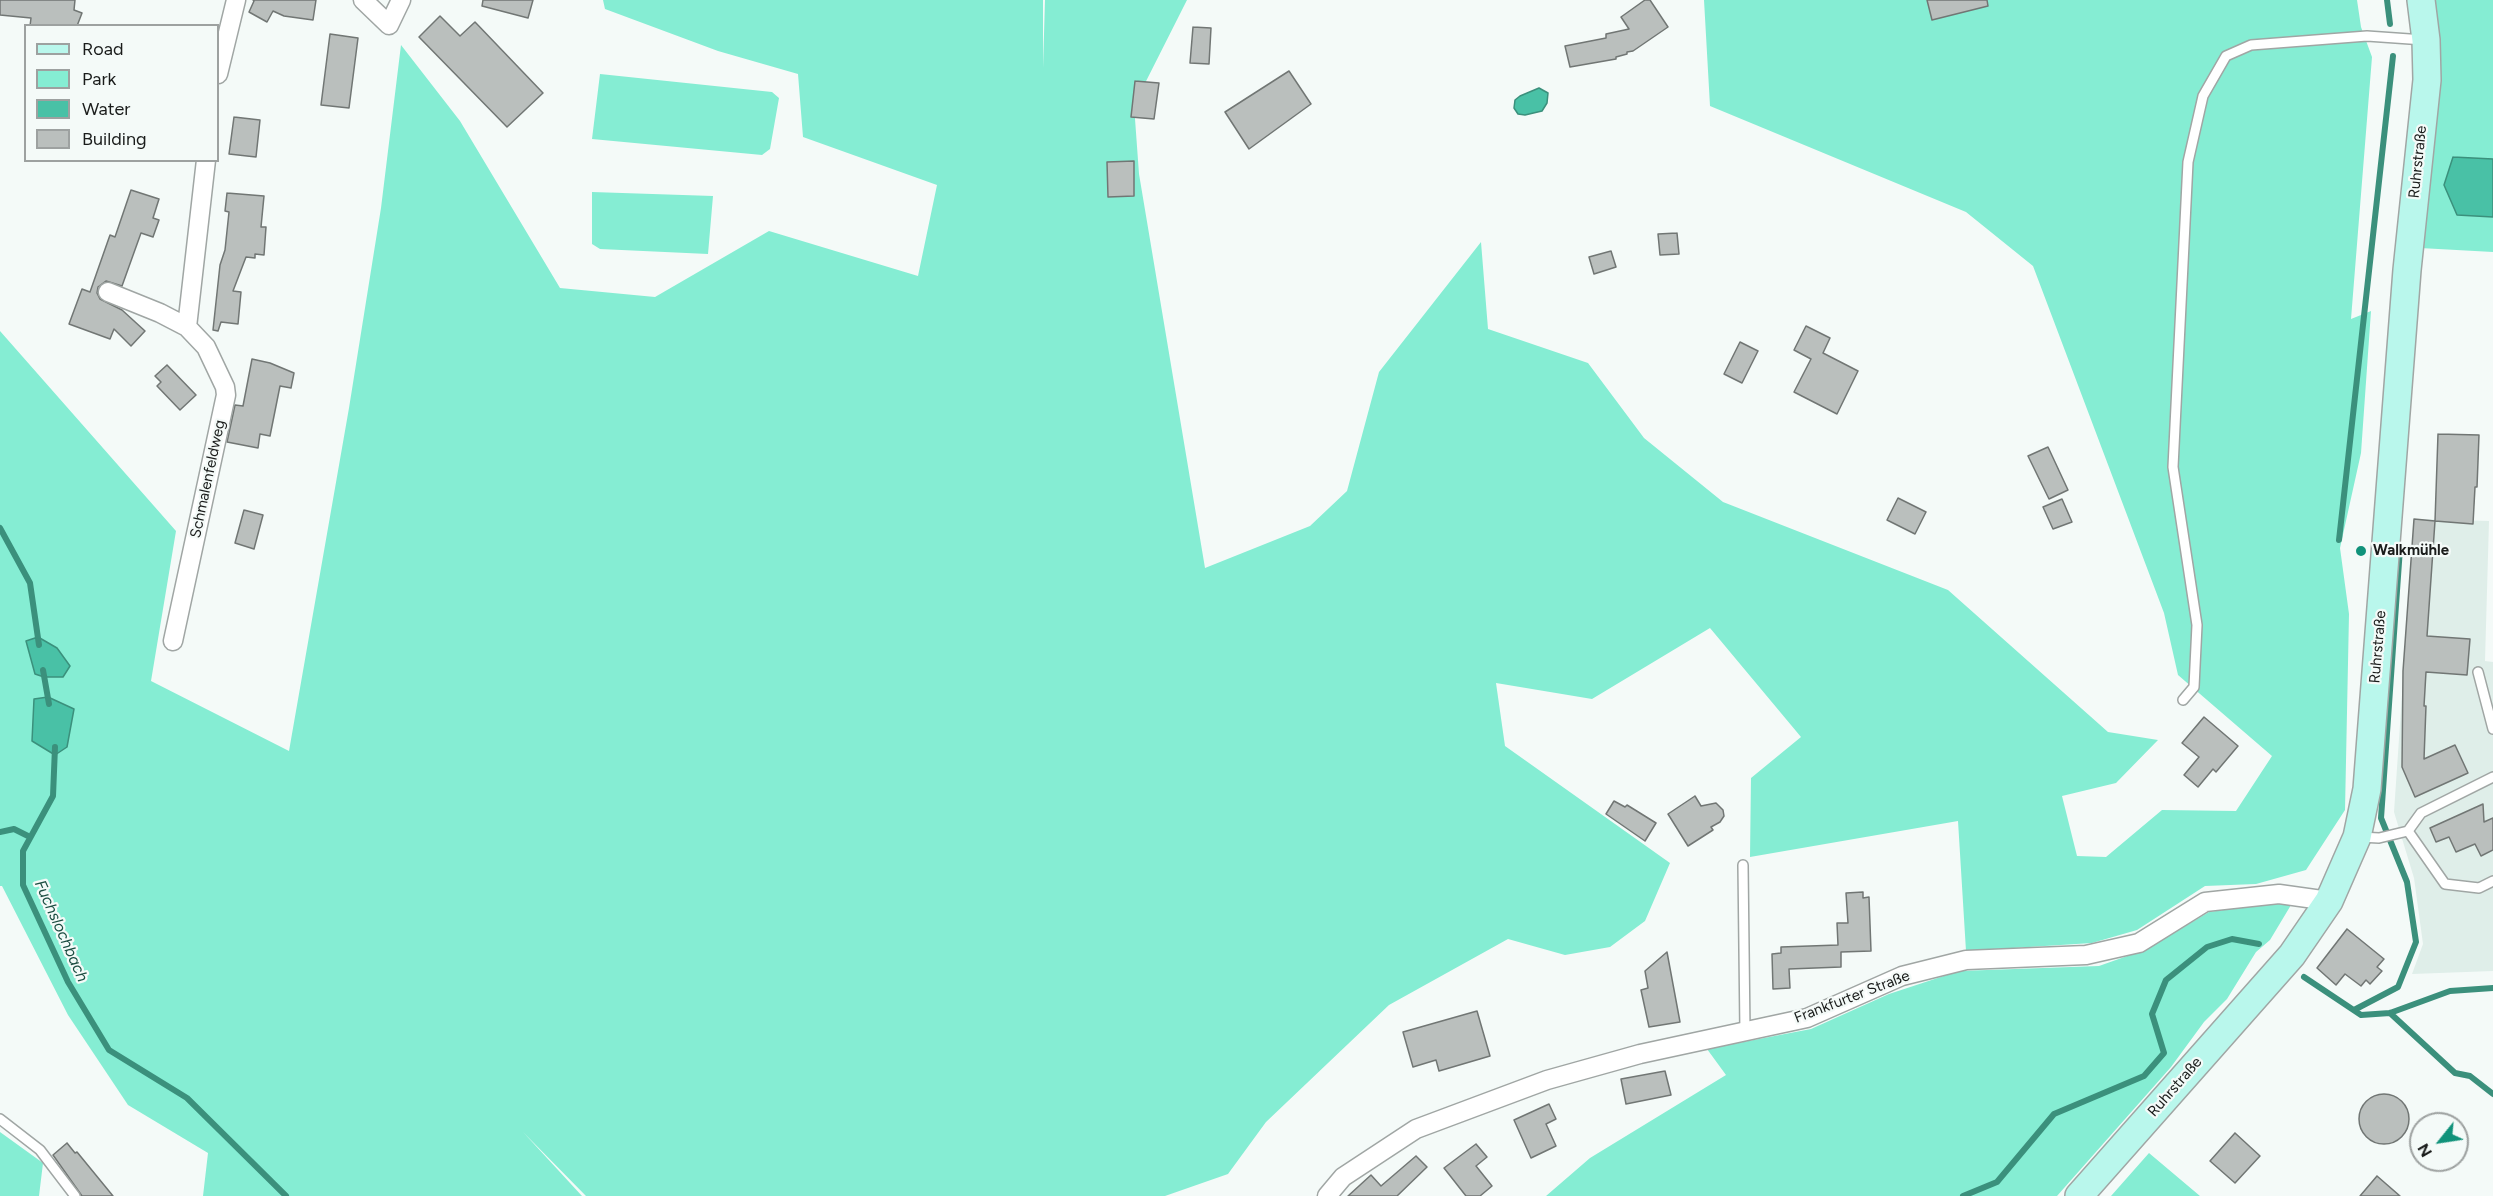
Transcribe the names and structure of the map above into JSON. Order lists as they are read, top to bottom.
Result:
{
  "streets": {
    "main road": ["Ruhrstraße"],
    "street": ["Schmalenfeldweg", "Frankfurter Straße"]
  },
  "crossings": [
    ["Ruhrstraße", "Frankfurter Straße"]
  ],
  "water": ["Fuchslochbach"],
  "places": ["Walkmühle"],
  "legend": [
    "Road",
    "Park",
    "Water",
    "Building"
  ],
  "north": "bottom left"
}
